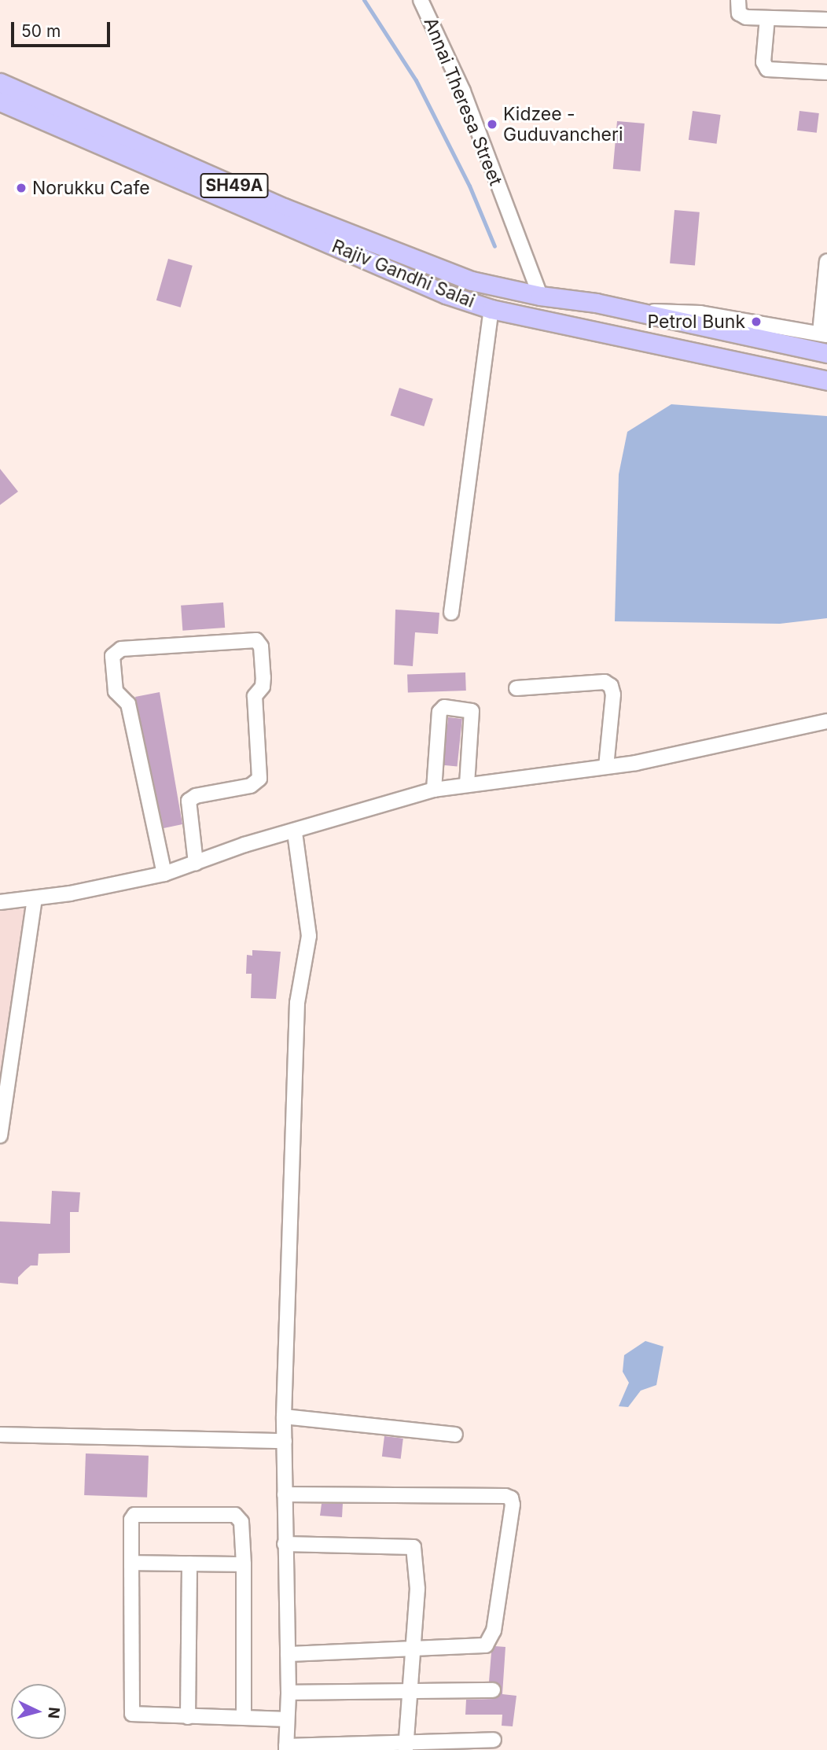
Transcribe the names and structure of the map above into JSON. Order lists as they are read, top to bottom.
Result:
{
  "streets": {
    "main road": ["SH49A", "Rajiv Gandhi Salai"],
    "street": ["Annai Theresa Street"]
  },
  "crossings": [
    ["Annai Theresa Street", "Rajiv Gandhi Salai"]
  ],
  "places": ["Kidzee - Guduvancheri", "Norukku Cafe", "Petrol Bunk"],
  "scale_bar": "50 m",
  "north": "right"
}
